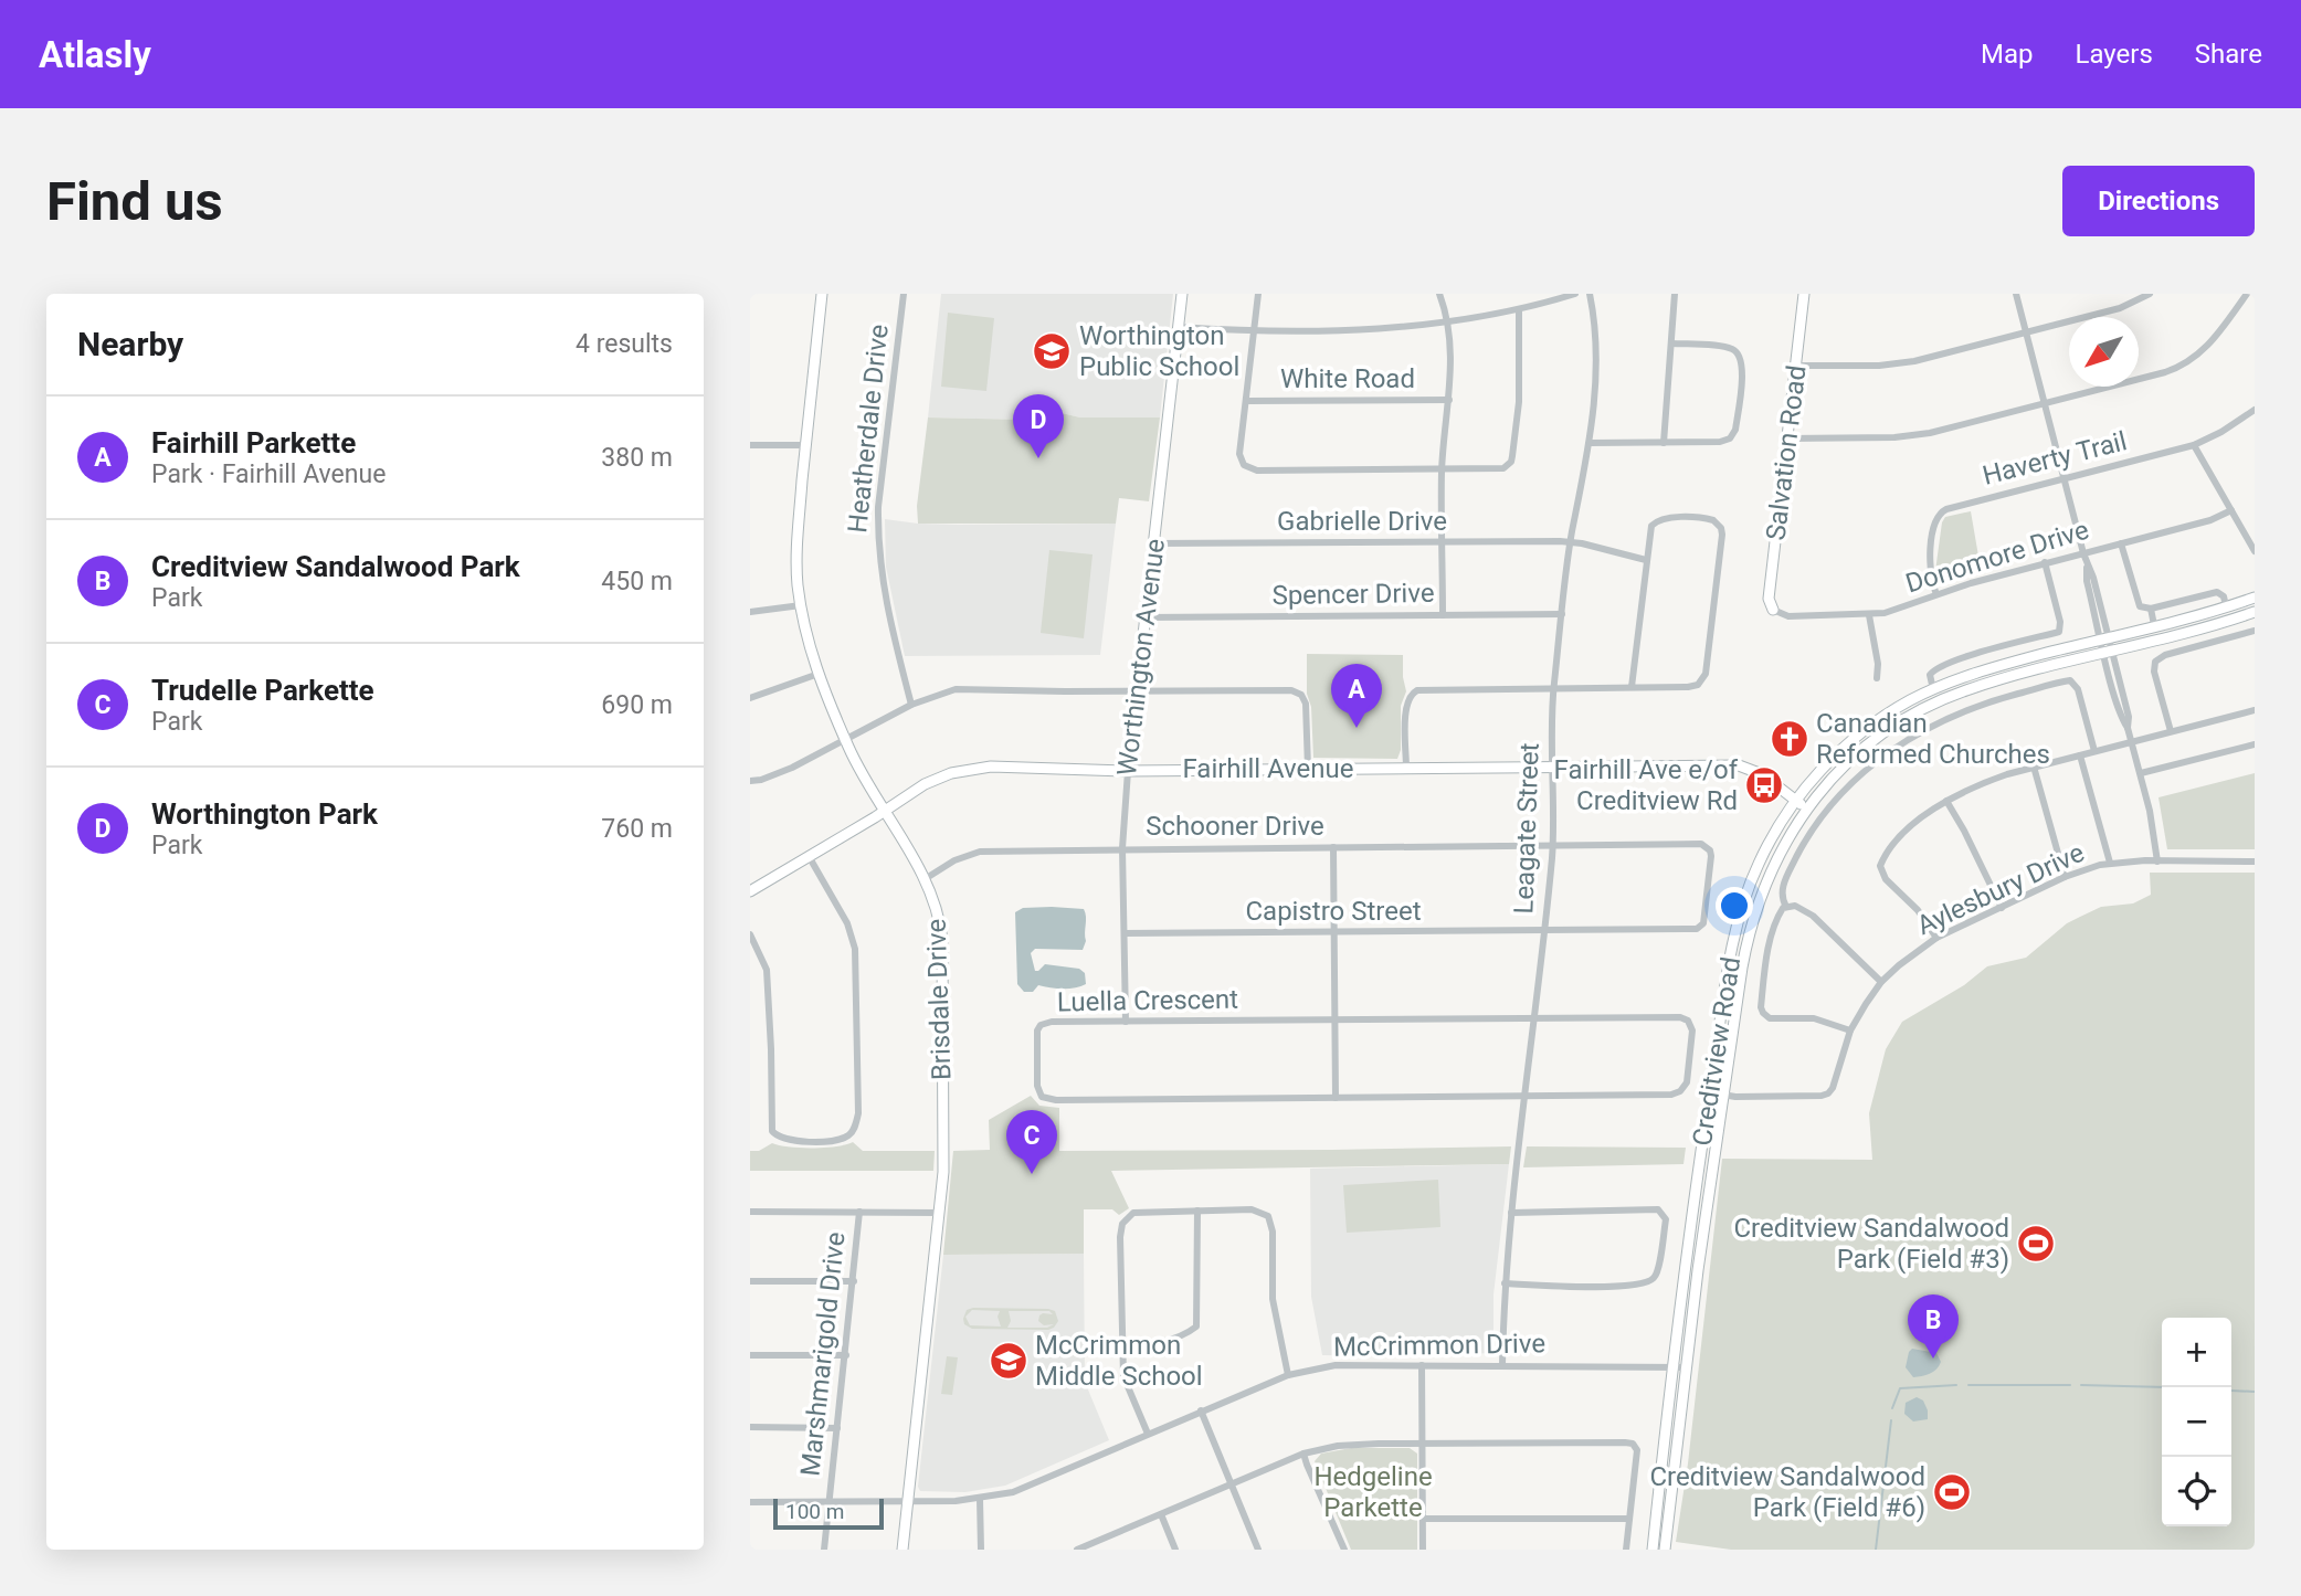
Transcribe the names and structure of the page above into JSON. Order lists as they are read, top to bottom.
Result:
{
  "streets": {
    "street": [
      "White Road",
      "Heatherdale Drive",
      "Salvation Road",
      "Haverty Trail",
      "Gabrielle Drive",
      "Donomore Drive",
      "Spencer Drive",
      "Worthington Avenue",
      "Fairhill Avenue",
      "Schooner Drive",
      "Leagate Street",
      "Aylesbury Drive",
      "Capistro Street",
      "Brisdale Drive",
      "Luella Crescent",
      "Creditview Road",
      "McCrimmon Drive",
      "Marshmarigold Drive"
    ]
  },
  "crossings": [
    ["Salvation Road", "Donomore Drive"],
    ["Haverty Trail", "Donomore Drive"],
    ["Gabrielle Drive", "Worthington Avenue"],
    ["Gabrielle Drive", "Leagate Street"],
    ["Spencer Drive", "Worthington Avenue"],
    ["Spencer Drive", "Leagate Street"],
    ["Worthington Avenue", "Fairhill Avenue"],
    ["Worthington Avenue", "Schooner Drive"],
    ["Worthington Avenue", "Capistro Street"],
    ["Worthington Avenue", "Luella Crescent"],
    ["Fairhill Avenue", "Leagate Street"],
    ["Fairhill Avenue", "Brisdale Drive"],
    ["Fairhill Avenue", "Creditview Road"],
    ["Schooner Drive", "Leagate Street"],
    ["Schooner Drive", "Capistro Street"],
    ["Schooner Drive", "Brisdale Drive"],
    ["Leagate Street", "Capistro Street"],
    ["Leagate Street", "Luella Crescent"],
    ["Leagate Street", "McCrimmon Drive"],
    ["Aylesbury Drive", "Creditview Road"],
    ["Brisdale Drive", "McCrimmon Drive"],
    ["Creditview Road", "McCrimmon Drive"],
    ["McCrimmon Drive", "Marshmarigold Drive"]
  ],
  "parks": ["Hedgeline Parkette"],
  "places": {
    "school or university": ["Worthington Public School", "McCrimmon Middle School"],
    "church": ["Canadian Reformed Churches"],
    "bus stop": ["Fairhill Ave e/of Creditview Rd"],
    "sports": ["Creditview Sandalwood Park (Field #3)", "Creditview Sandalwood Park (Field #6)"]
  },
  "scale_bar": "100 m",
  "north": "bottom left",
  "page": {
    "header": "Atlasly",
    "nav": ["Map", "Layers", "Share"],
    "buttons": "Directions",
    "title": "Find us",
    "heading": ["Nearby", "4 results"],
    "list": [
      {
        "mark": "A",
        "name": "Fairhill Parkette",
        "note": "Park · Fairhill Avenue",
        "value": "380 m"
      },
      {
        "mark": "B",
        "name": "Creditview Sandalwood Park",
        "note": "Park",
        "value": "450 m"
      },
      {
        "mark": "C",
        "name": "Trudelle Parkette",
        "note": "Park",
        "value": "690 m"
      },
      {
        "mark": "D",
        "name": "Worthington Park",
        "note": "Park",
        "value": "760 m"
      }
    ],
    "pins": [
      "D",
      "A",
      "C",
      "B"
    ],
    "map_buttons": ["+", "−"],
    "scale": "100 m"
  }
}
